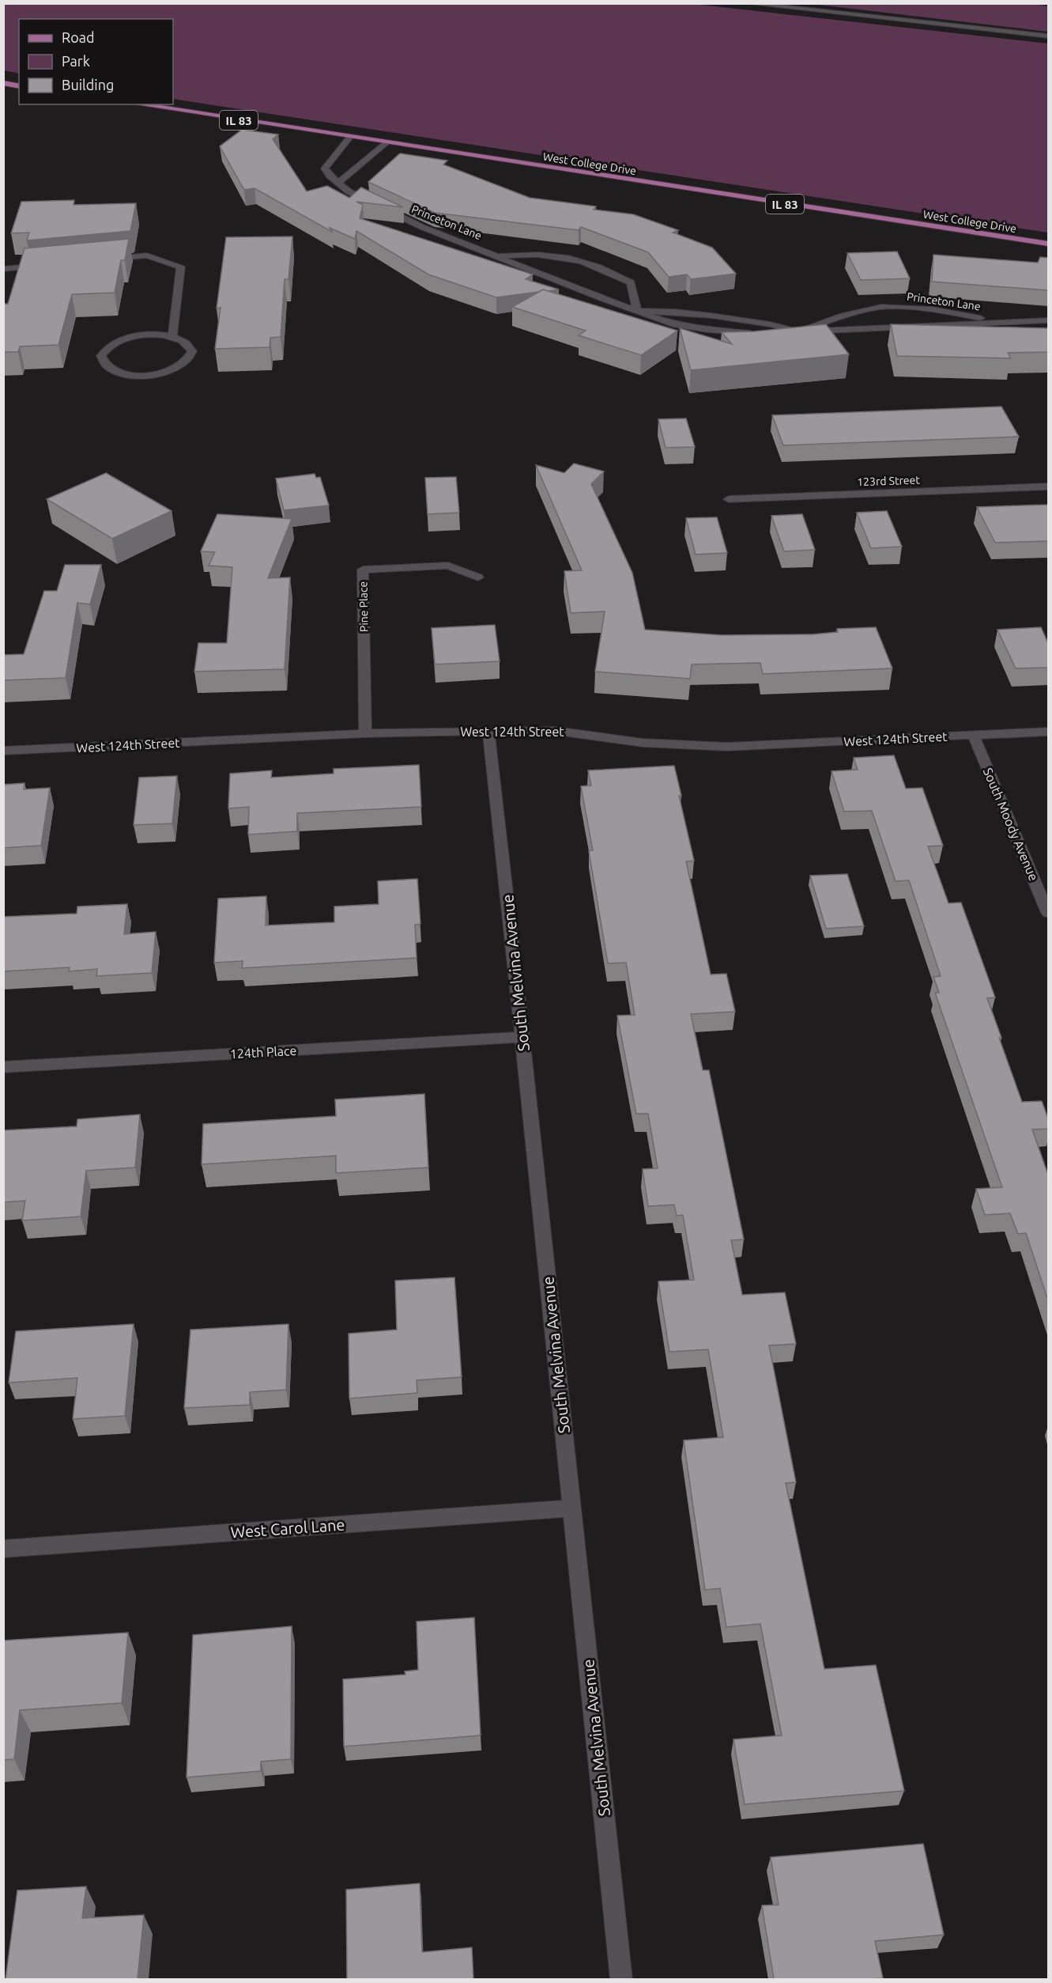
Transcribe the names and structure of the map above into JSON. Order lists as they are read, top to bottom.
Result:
{
  "streets": {
    "main road": ["IL 83", "West College Drive"],
    "street": [
      "Princeton Lane",
      "123rd Street",
      "Pine Place",
      "West 124th Street",
      "South Moody Avenue",
      "South Melvina Avenue",
      "124th Place",
      "West Carol Lane"
    ]
  },
  "crossings": [
    ["West College Drive", "Princeton Lane"],
    ["Pine Place", "West 124th Street"],
    ["West 124th Street", "South Moody Avenue"],
    ["West 124th Street", "South Melvina Avenue"],
    ["South Melvina Avenue", "124th Place"],
    ["South Melvina Avenue", "West Carol Lane"]
  ],
  "legend": ["Road", "Park", "Building"]
}
